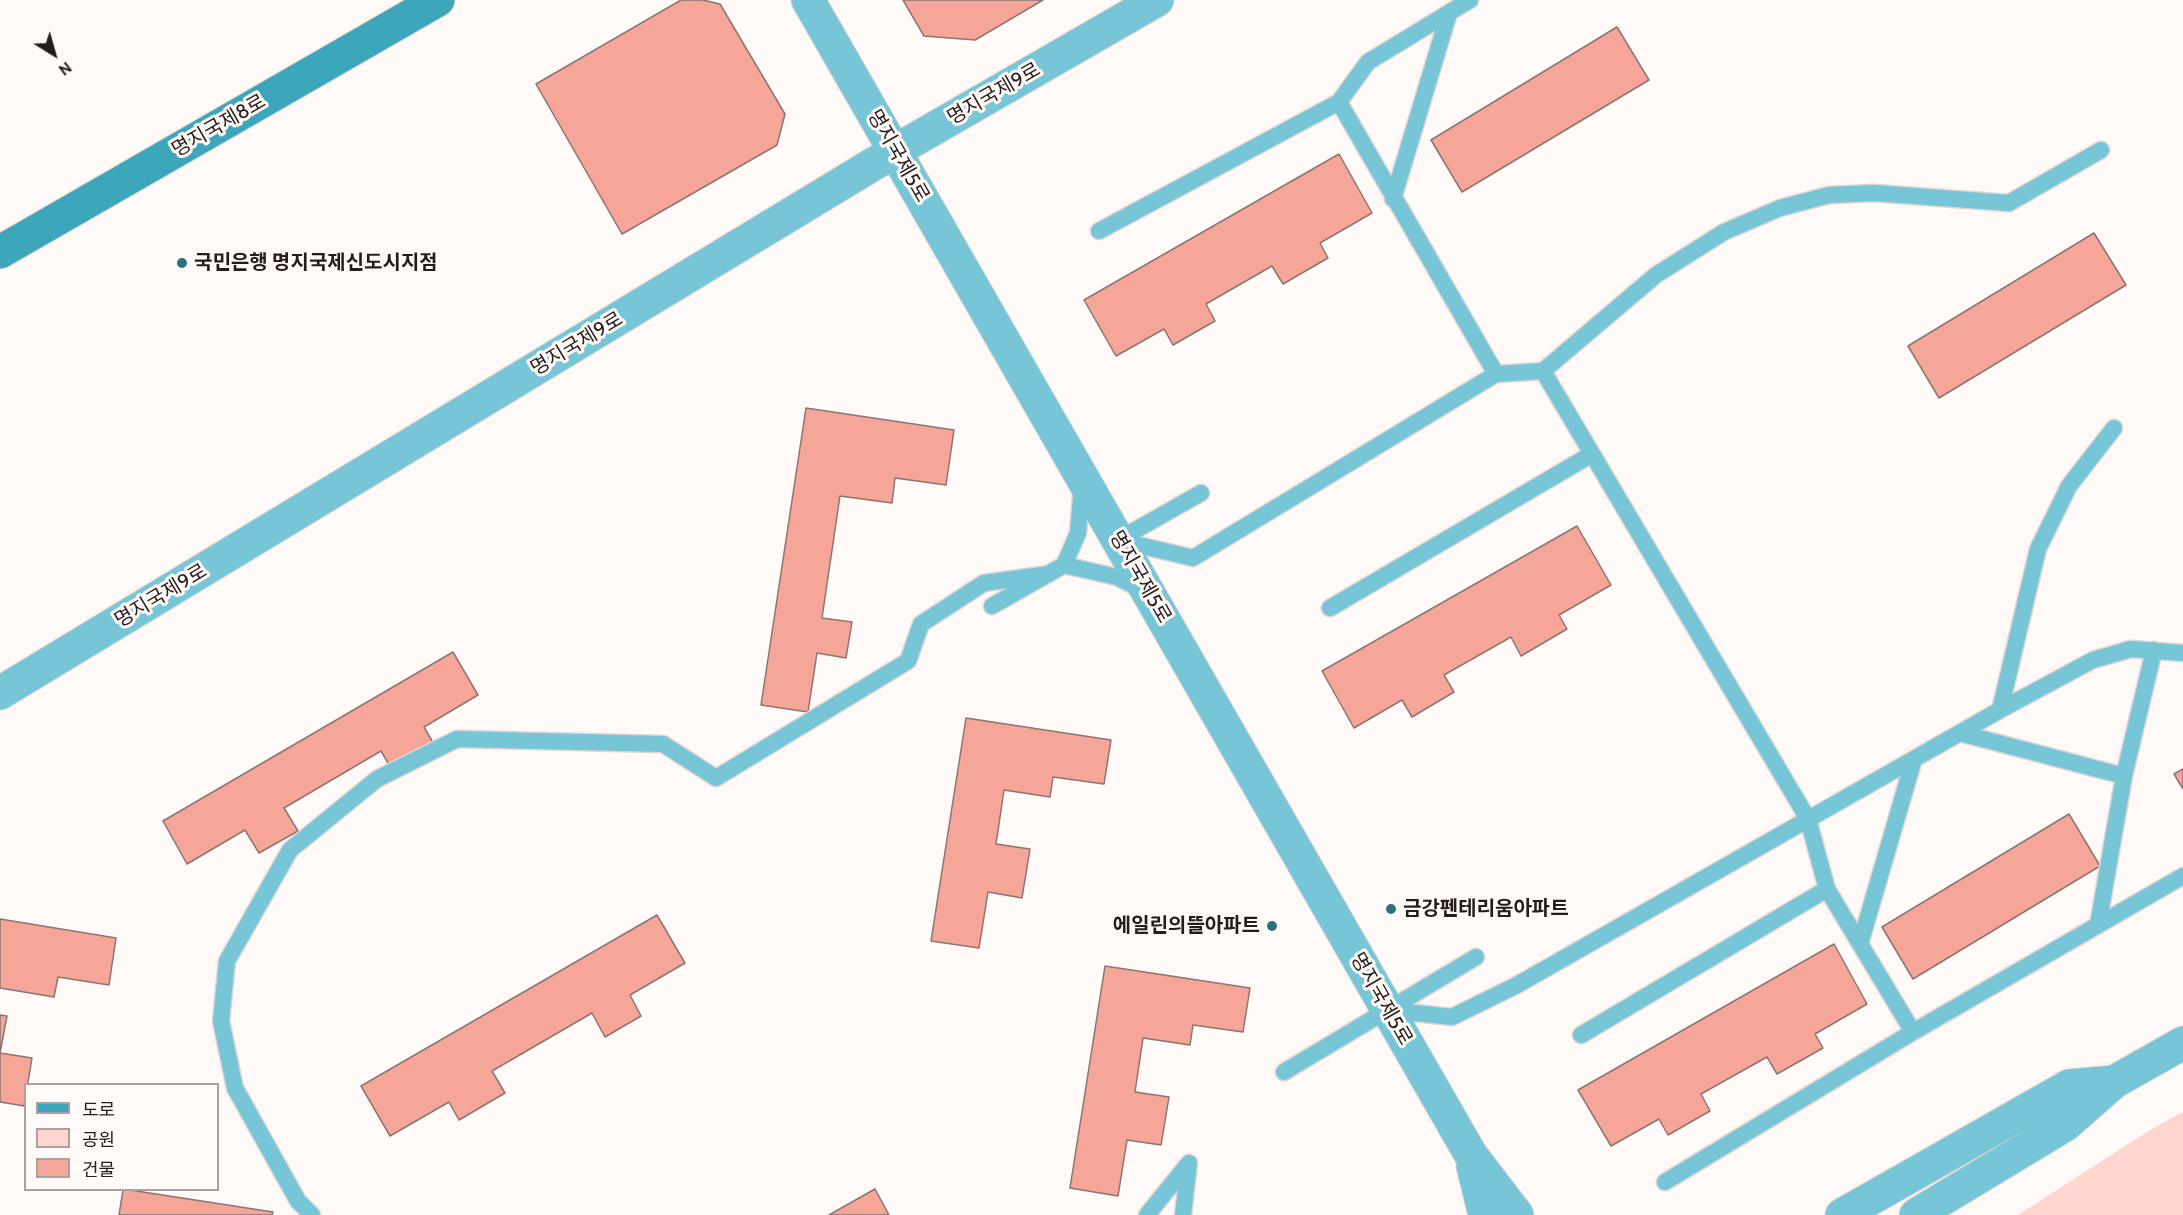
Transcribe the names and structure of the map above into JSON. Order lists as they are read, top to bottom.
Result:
{
  "streets": {
    "main road": ["명지국제8로"],
    "street": ["명지국제9로", "명지국제5로"]
  },
  "crossings": [
    ["명지국제9로", "명지국제5로"]
  ],
  "places": ["국민은행 명지국제신도시지점", "금강펜테리움아파트", "에일린의뜰아파트"],
  "legend": ["도로", "공원", "건물"],
  "north": "bottom right"
}
